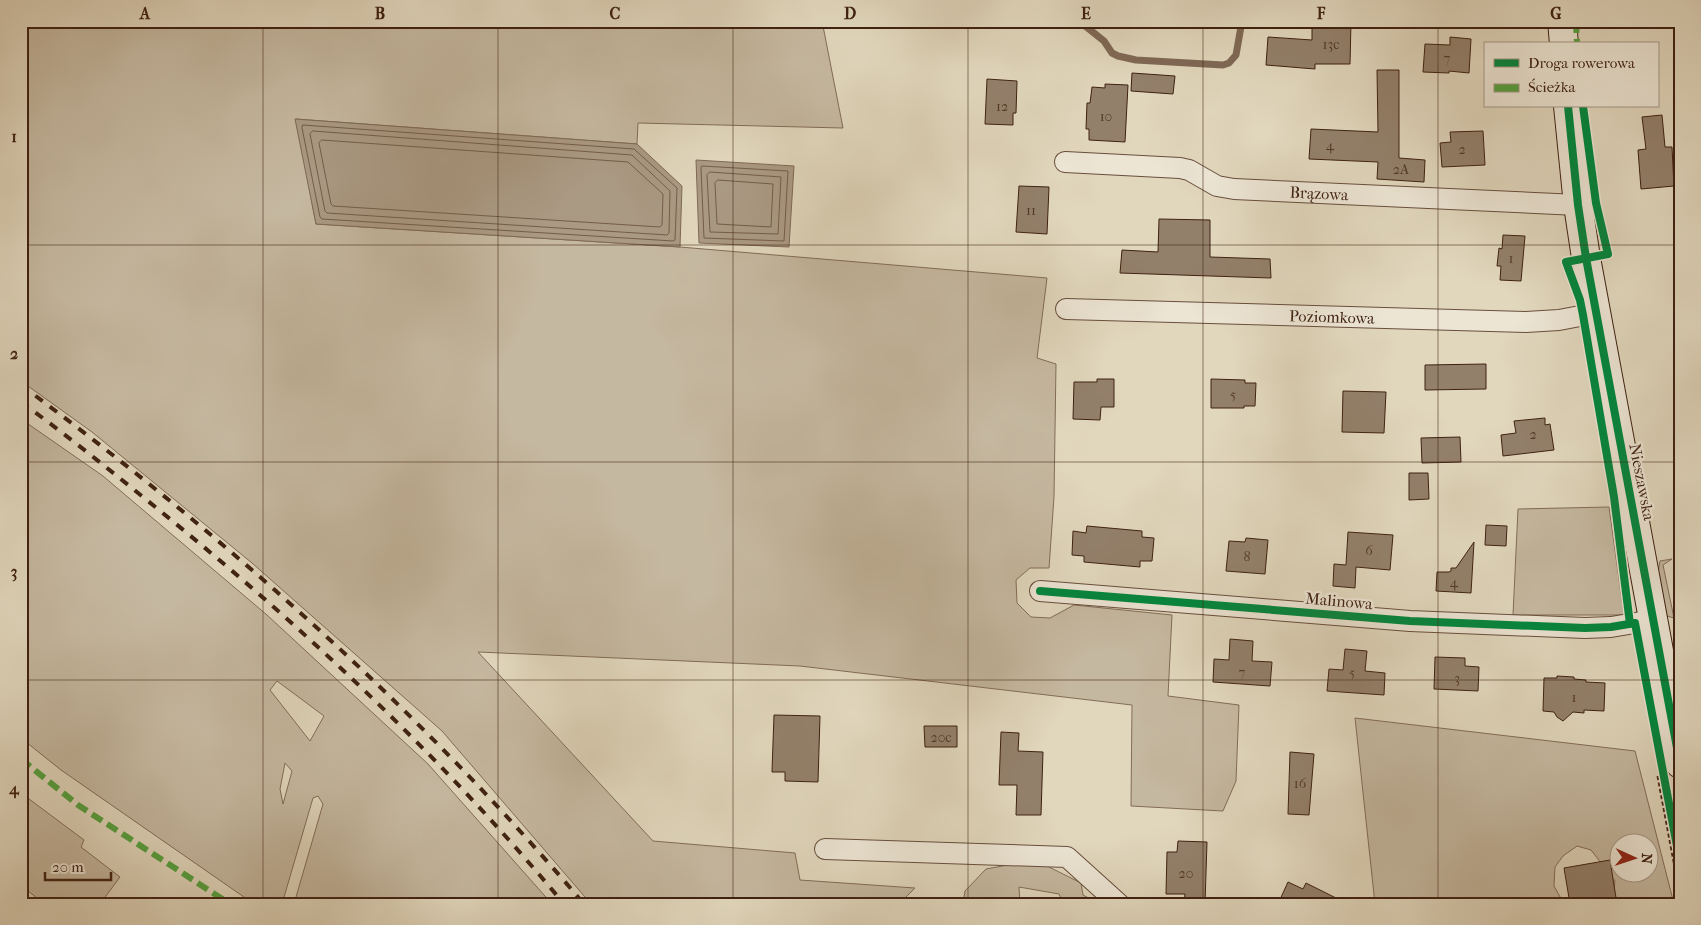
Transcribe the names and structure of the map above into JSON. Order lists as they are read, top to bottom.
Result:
{
  "streets": {
    "main road": ["Nieszawska"],
    "street": ["Brązowa", "Poziomkowa", "Malinowa"]
  },
  "crossings": [
    ["Brązowa", "Nieszawska"],
    ["Poziomkowa", "Nieszawska"],
    ["Nieszawska", "Malinowa"]
  ],
  "house_numbers": [
    "13c",
    "7",
    "12",
    "10",
    "4",
    "2",
    "2A",
    "11",
    "1",
    "5",
    "2",
    "6",
    "8",
    "4",
    "7",
    "5",
    "3",
    "1",
    "20c",
    "16",
    "20"
  ],
  "legend": ["Droga rowerowa", "Ścieżka"],
  "scale_bar": "20 m",
  "north": "right",
  "grid": {
    "columns": [
      "A",
      "B",
      "C",
      "D",
      "E",
      "F",
      "G"
    ],
    "rows": [
      "1",
      "2",
      "3",
      "4"
    ]
  }
}
